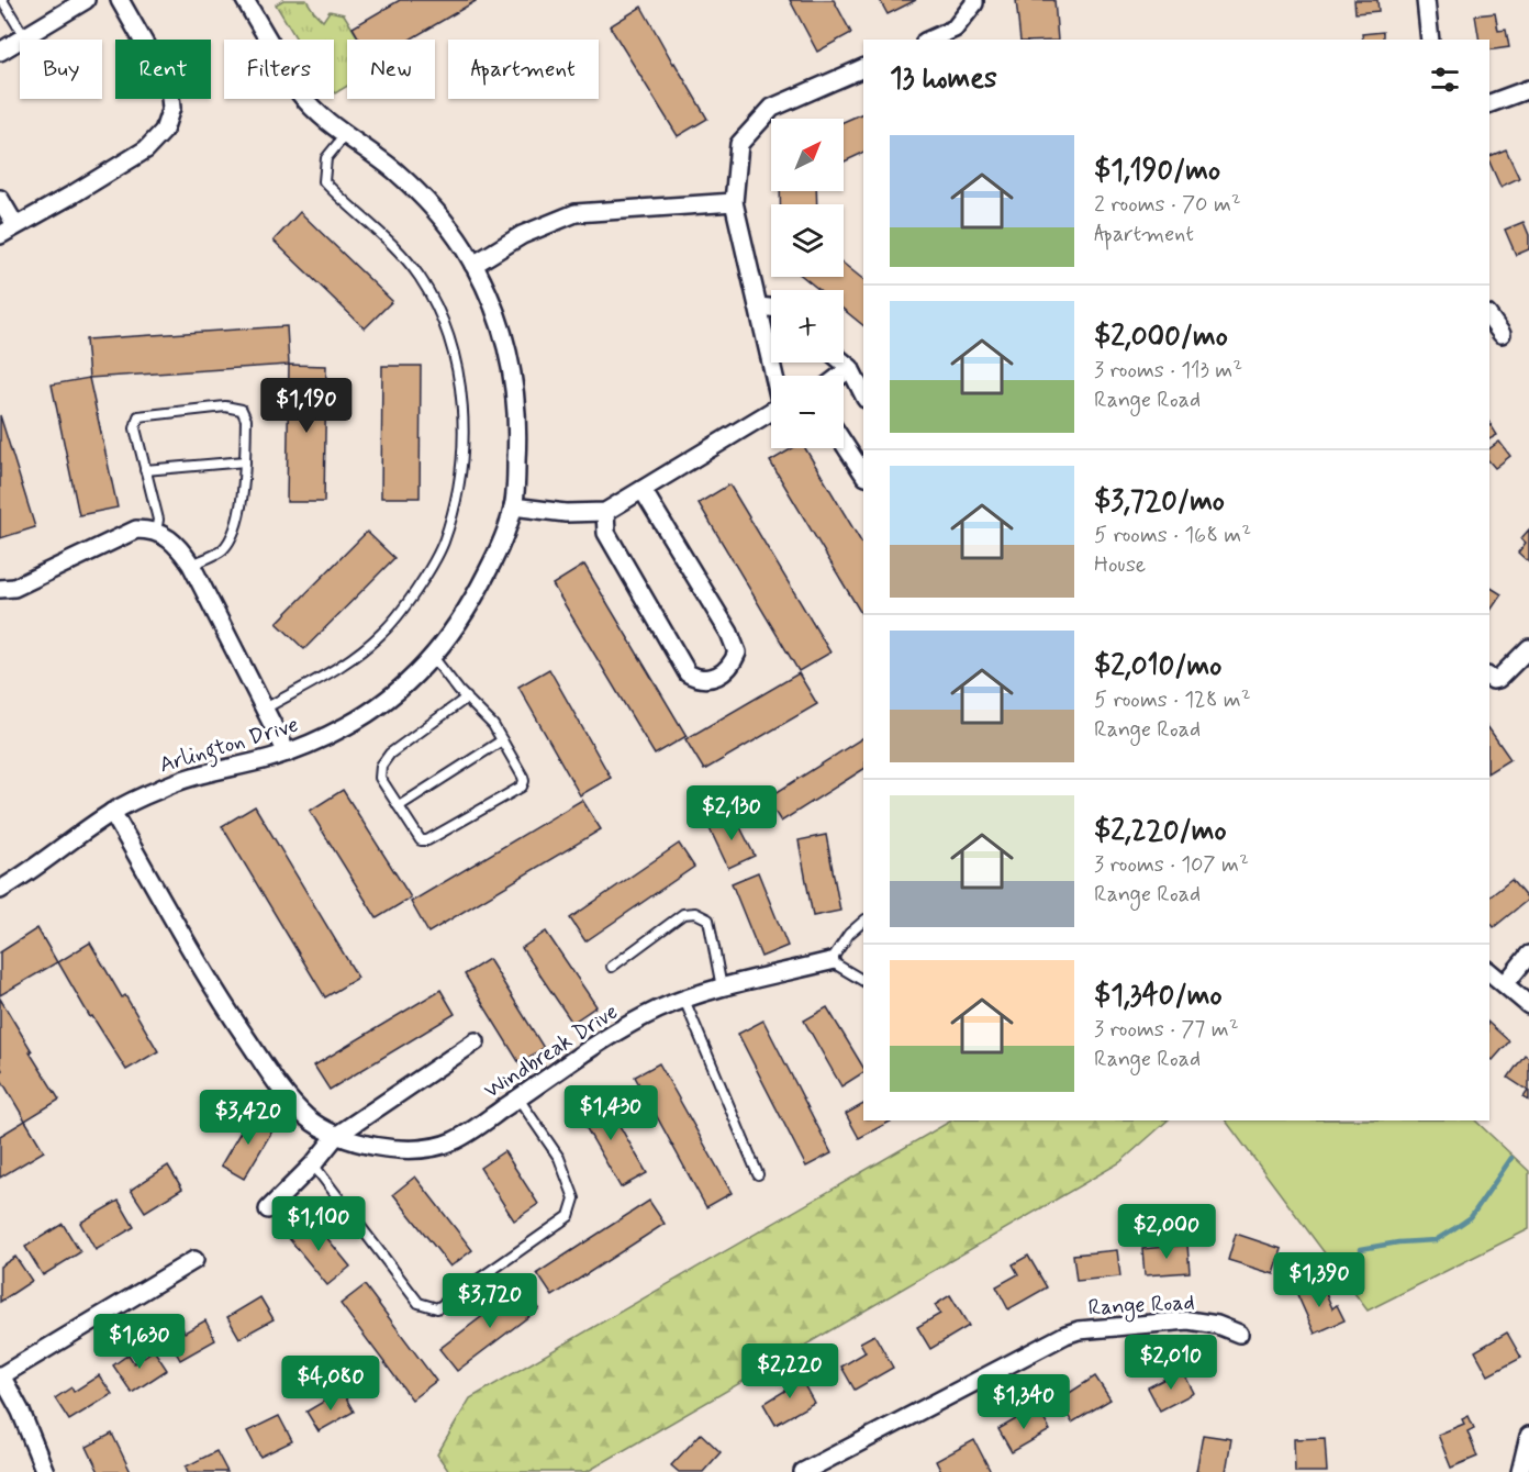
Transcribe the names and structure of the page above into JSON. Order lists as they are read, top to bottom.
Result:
{
  "streets": {
    "street": ["Arlington Drive", "Windbreak Drive", "Range Road"]
  },
  "crossings": [
    ["Arlington Drive", "Windbreak Drive"]
  ],
  "north": "top right",
  "page": {
    "chip": [
      "Buy",
      "Rent",
      "Filters",
      "New",
      "Apartment"
    ],
    "heading": "13 homes",
    "map_buttons": ["+", "−"],
    "list": [
      {
        "name": "$1,190/mo",
        "note": "2 rooms · 70 m² · Apartment"
      },
      {
        "name": "$2,000/mo",
        "note": "3 rooms · 113 m² · Range Road"
      },
      {
        "name": "$3,720/mo",
        "note": "5 rooms · 168 m² · House"
      },
      {
        "name": "$2,010/mo",
        "note": "5 rooms · 128 m² · Range Road"
      },
      {
        "name": "$2,220/mo",
        "note": "3 rooms · 107 m² · Range Road"
      },
      {
        "name": "$1,340/mo",
        "note": "3 rooms · 77 m² · Range Road"
      }
    ],
    "price": [
      "$1,190",
      "$2,130",
      "$1,430",
      "$3,420",
      "$1,100",
      "$2,000",
      "$1,390",
      "$3,720",
      "$1,630",
      "$2,010",
      "$2,220",
      "$4,080",
      "$1,340"
    ]
  }
}
